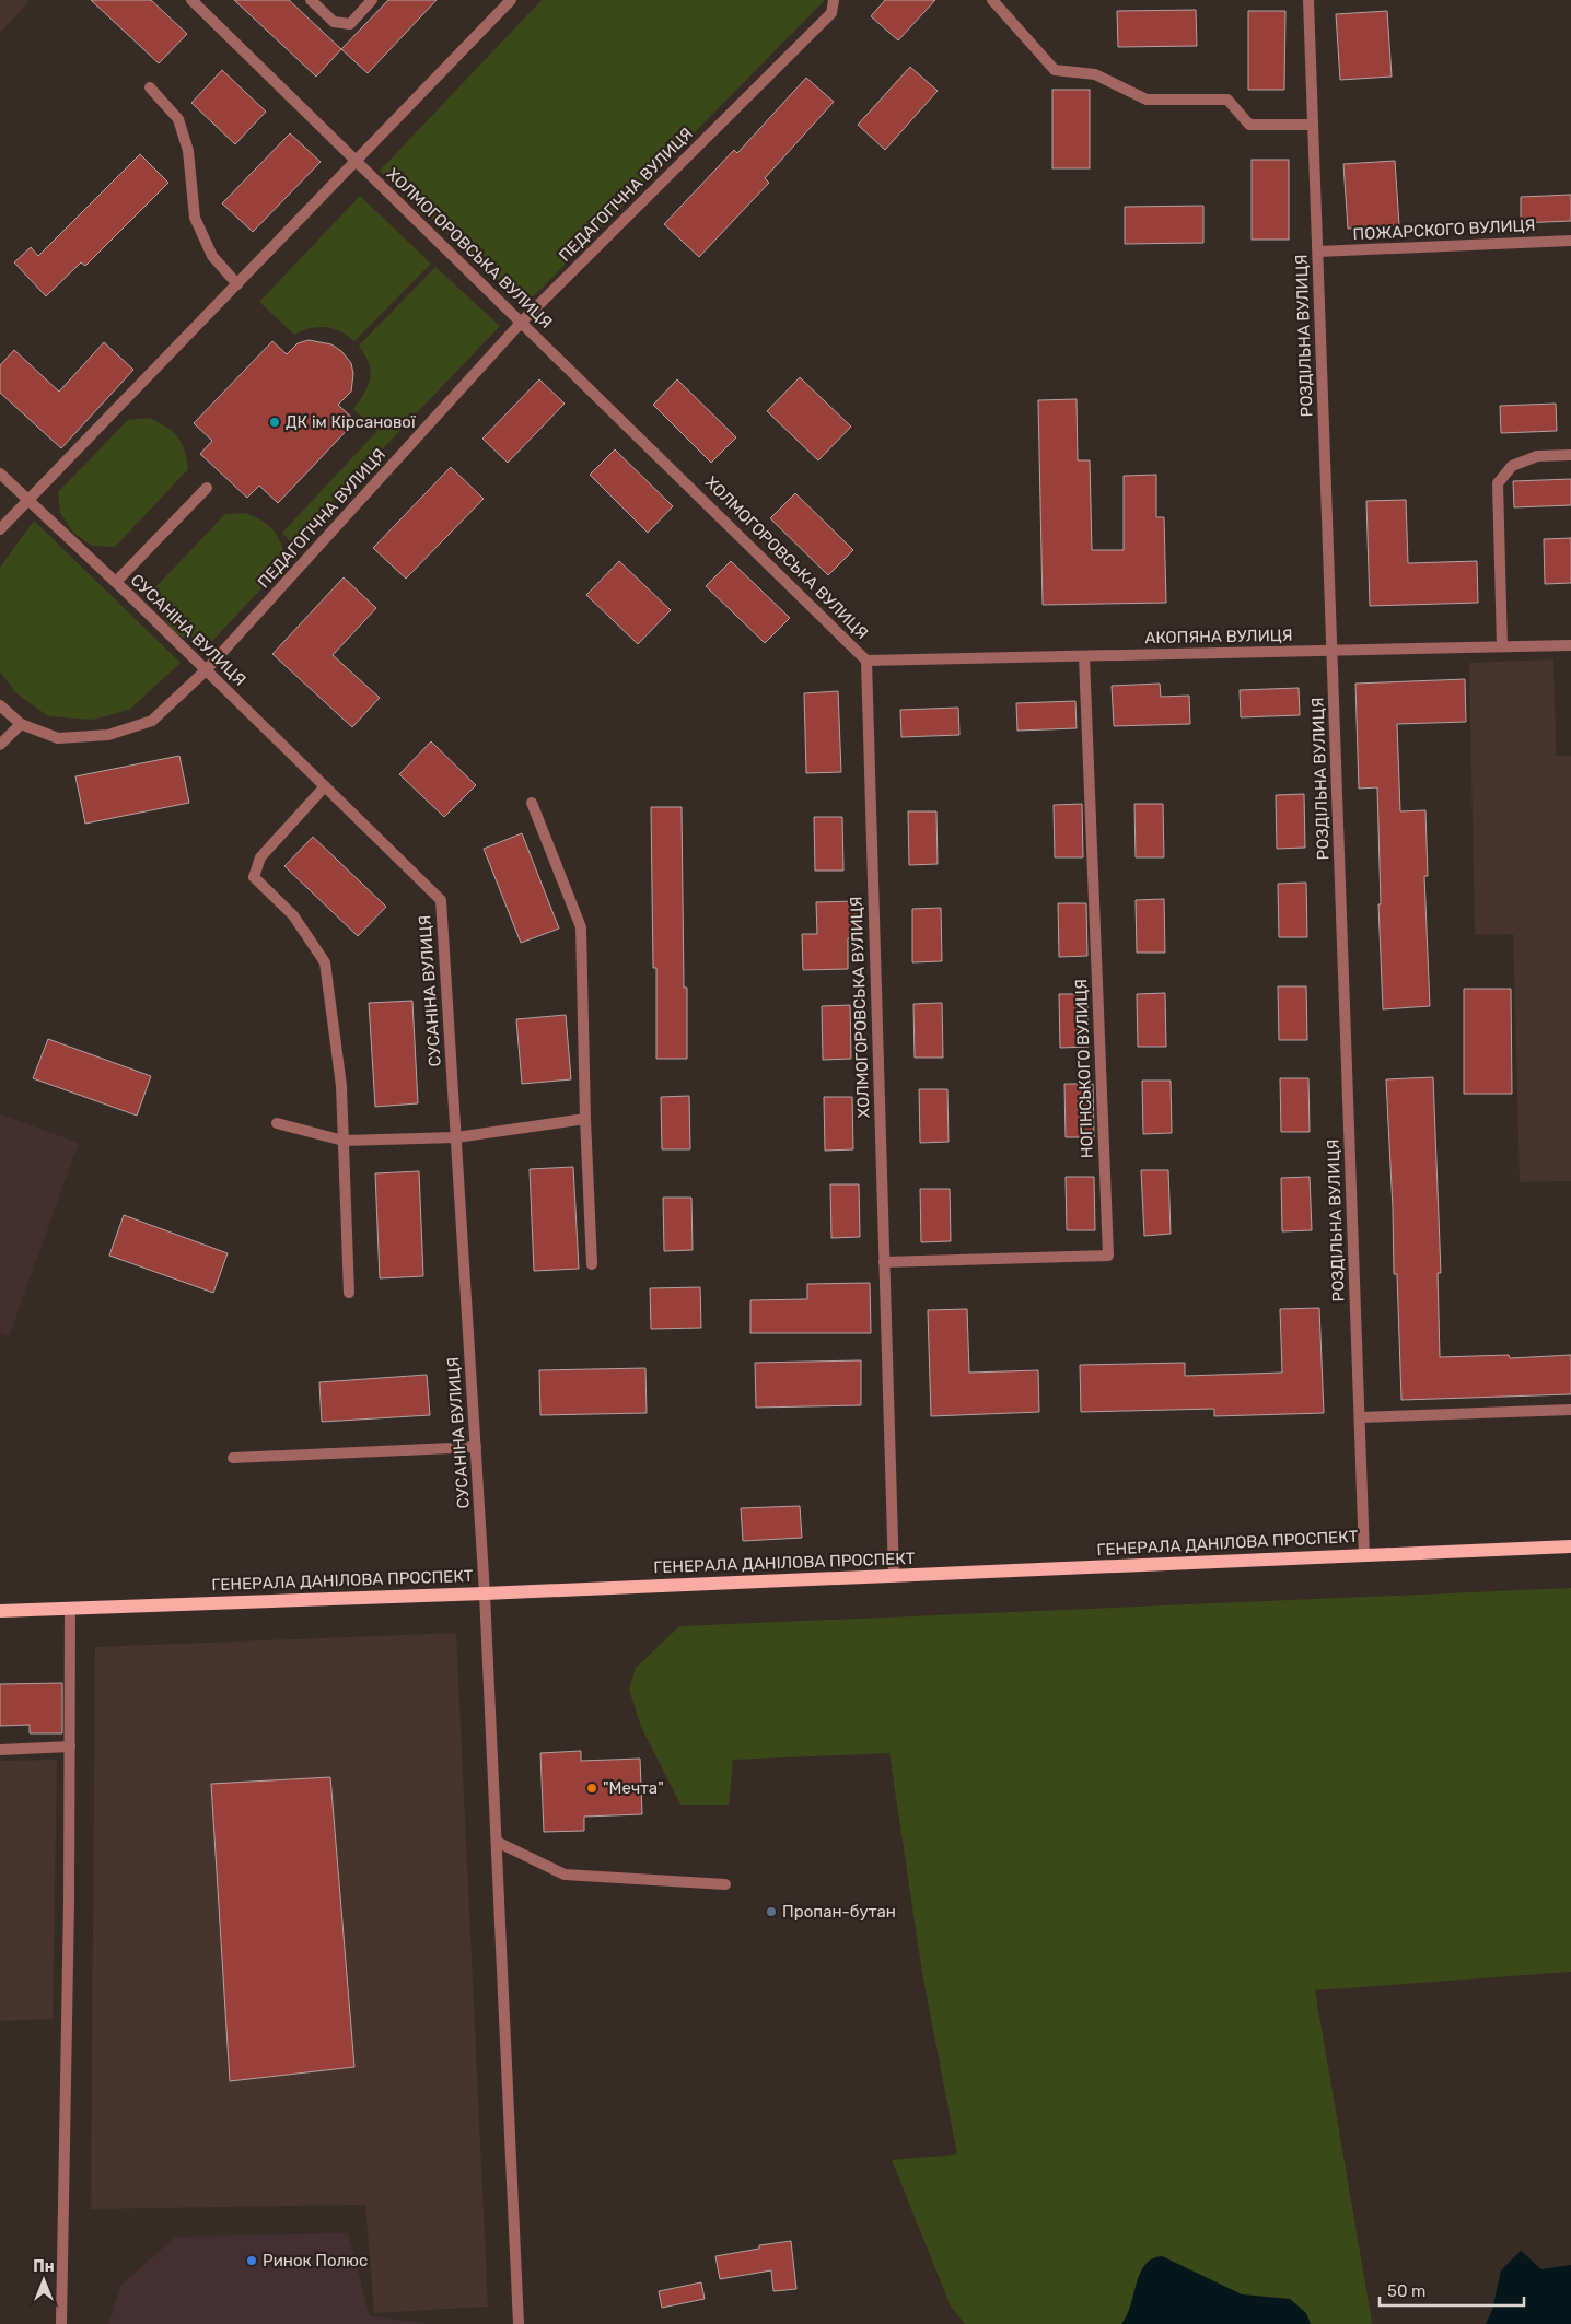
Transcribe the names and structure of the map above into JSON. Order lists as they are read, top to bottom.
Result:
{
  "streets": {
    "main road": ["ГЕНЕРАЛА ДАНІЛОВА ПРОСПЕКТ"],
    "street": [
      "ПЕДАГОГІЧНА ВУЛИЦЯ",
      "ПОЖАРСКОГО ВУЛИЦЯ",
      "ХОЛМОГОРОВСЬКА ВУЛИЦЯ",
      "РОЗДІЛЬНА ВУЛИЦЯ",
      "СУСАНІНА ВУЛИЦЯ",
      "АКОПЯНА ВУЛИЦЯ",
      "НОГІНСЬКОГО ВУЛИЦЯ"
    ]
  },
  "crossings": [
    ["ПЕДАГОГІЧНА ВУЛИЦЯ", "ХОЛМОГОРОВСЬКА ВУЛИЦЯ"],
    ["ПЕДАГОГІЧНА ВУЛИЦЯ", "СУСАНІНА ВУЛИЦЯ"],
    ["ПОЖАРСКОГО ВУЛИЦЯ", "РОЗДІЛЬНА ВУЛИЦЯ"],
    ["ХОЛМОГОРОВСЬКА ВУЛИЦЯ", "АКОПЯНА ВУЛИЦЯ"],
    ["ХОЛМОГОРОВСЬКА ВУЛИЦЯ", "НОГІНСЬКОГО ВУЛИЦЯ"],
    ["ХОЛМОГОРОВСЬКА ВУЛИЦЯ", "ГЕНЕРАЛА ДАНІЛОВА ПРОСПЕКТ"],
    ["РОЗДІЛЬНА ВУЛИЦЯ", "АКОПЯНА ВУЛИЦЯ"],
    ["РОЗДІЛЬНА ВУЛИЦЯ", "ГЕНЕРАЛА ДАНІЛОВА ПРОСПЕКТ"],
    ["СУСАНІНА ВУЛИЦЯ", "ГЕНЕРАЛА ДАНІЛОВА ПРОСПЕКТ"],
    ["АКОПЯНА ВУЛИЦЯ", "НОГІНСЬКОГО ВУЛИЦЯ"]
  ],
  "places": [
    "ДК ім Кірсанової",
    "\"Мечта\"",
    "Пропан-бутан",
    "Ринок Полюс"
  ],
  "scale_bar": "50 m",
  "north": "top"
}
